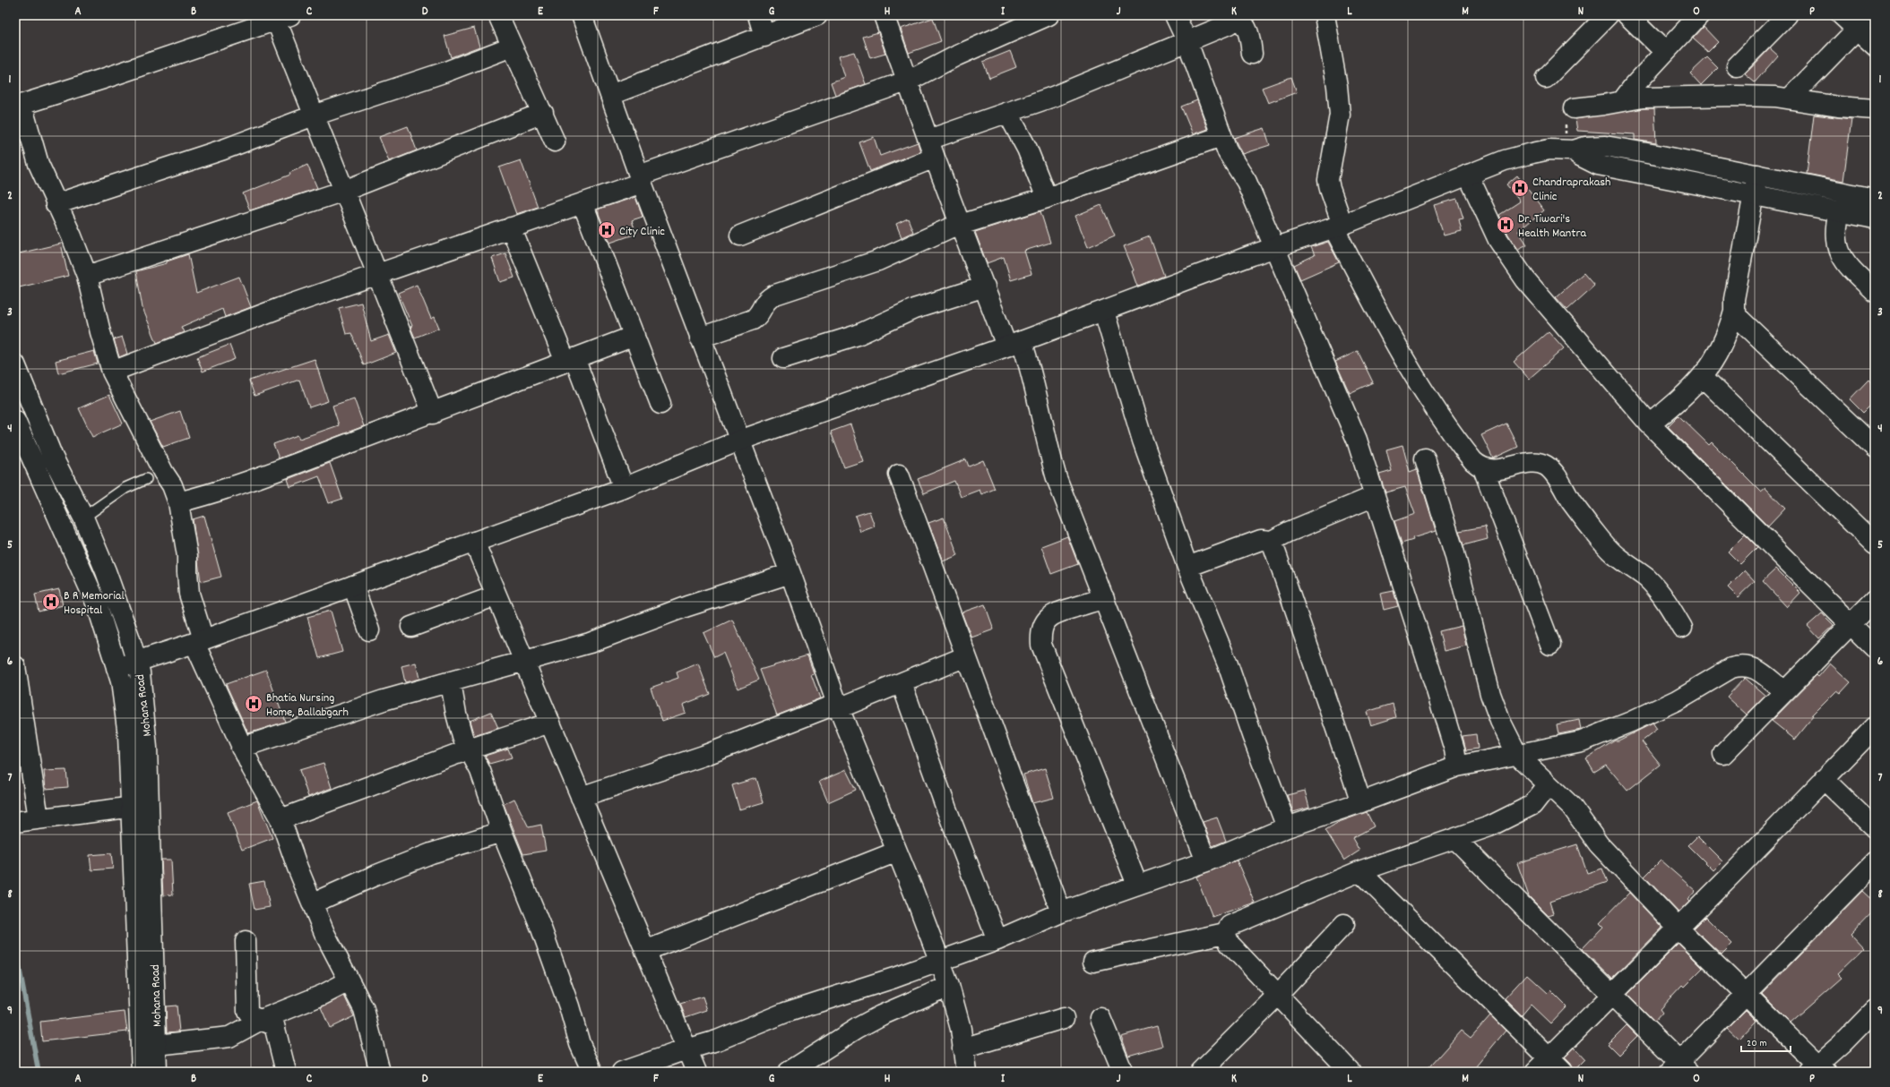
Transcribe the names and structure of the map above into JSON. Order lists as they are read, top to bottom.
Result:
{
  "streets": {
    "street": ["Mohana Road"]
  },
  "places": {
    "hospital": [
      "Chandraprakash Clinic",
      "Dr. Tiwari's Health Mantra",
      "City Clinic",
      "B R Memorial Hospital",
      "Bhatia Nursing Home, Ballabgarh"
    ]
  },
  "scale_bar": "20 m",
  "grid": {
    "columns": [
      "A",
      "B",
      "C",
      "D",
      "E",
      "F",
      "G",
      "H",
      "I",
      "J",
      "K",
      "L",
      "M",
      "N",
      "O",
      "P"
    ],
    "rows": [
      "1",
      "2",
      "3",
      "4",
      "5",
      "6",
      "7",
      "8",
      "9"
    ]
  }
}
